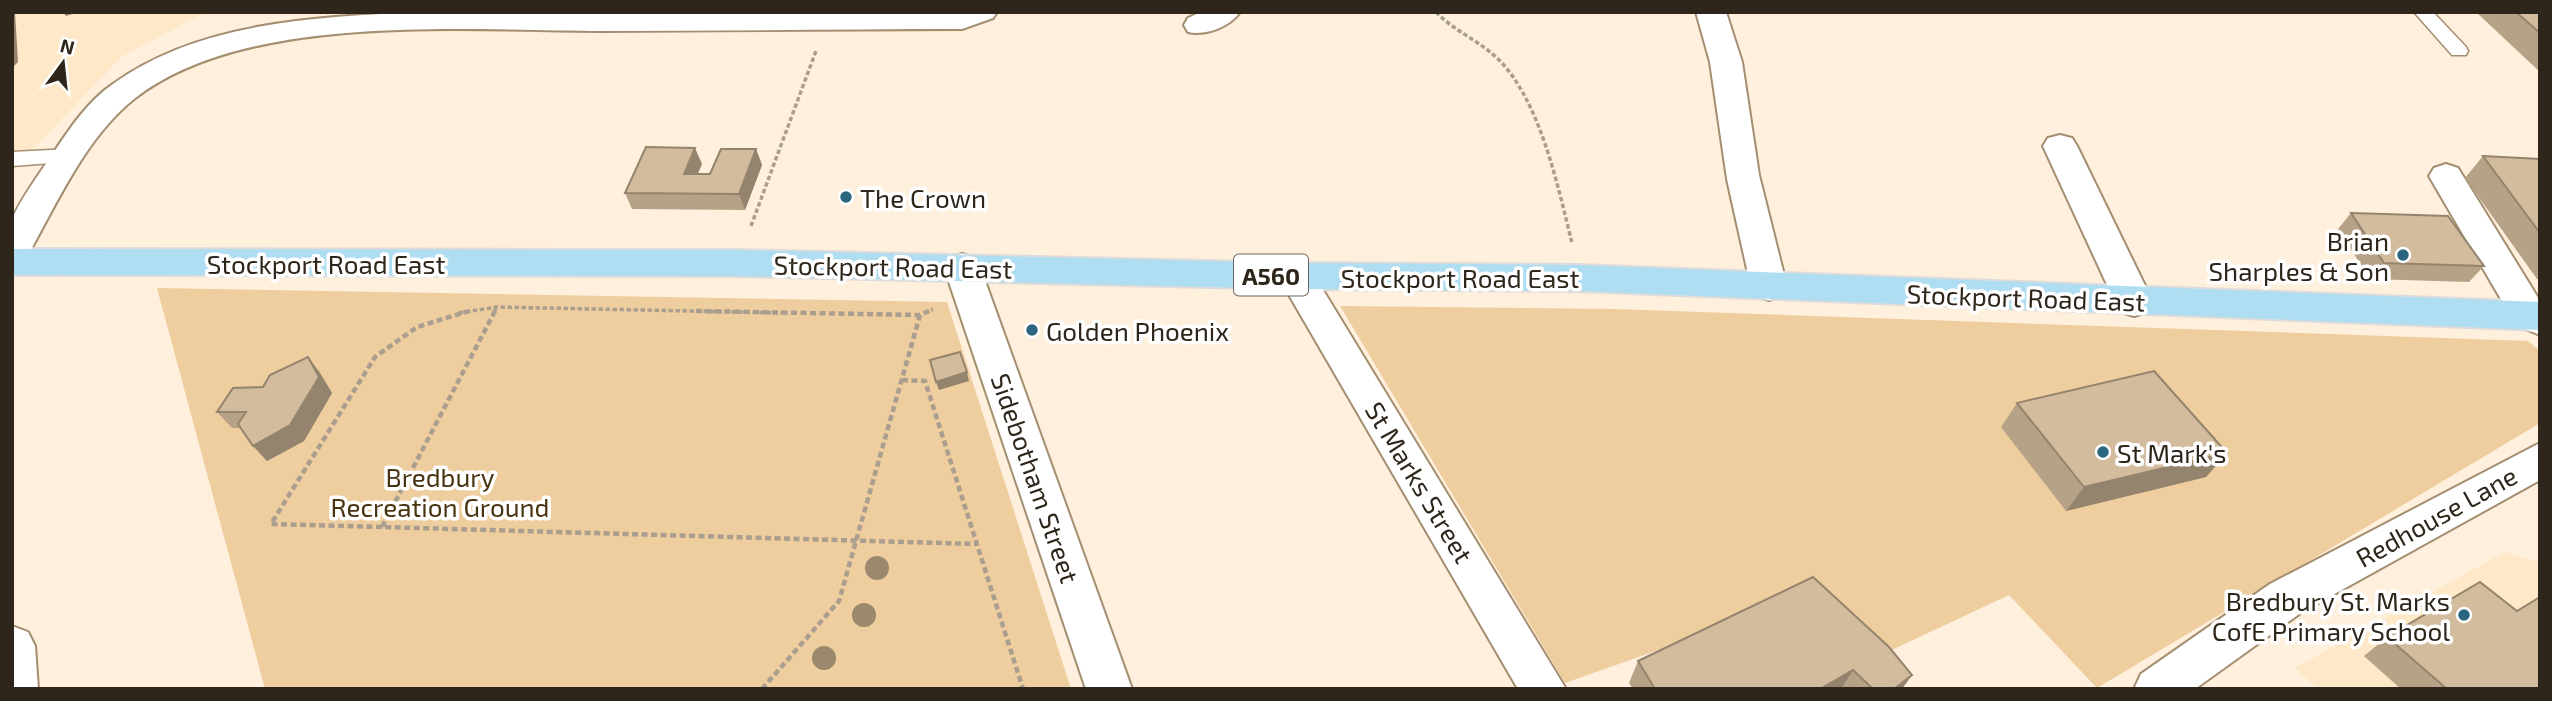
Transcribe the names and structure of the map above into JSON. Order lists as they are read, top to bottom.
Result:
{
  "streets": {
    "main road": ["Stockport Road East", "A560"],
    "street": ["Sidebotham Street", "St Marks Street", "Redhouse Lane"]
  },
  "crossings": [
    ["Stockport Road East", "Sidebotham Street"],
    ["Stockport Road East", "St Marks Street"]
  ],
  "parks": ["Bredbury Recreation Ground"],
  "places": [
    "The Crown",
    "Brian Sharples & Son",
    "Golden Phoenix",
    "St Mark's",
    "Bredbury St. Marks CofE Primary School"
  ],
  "north": "top"
}
